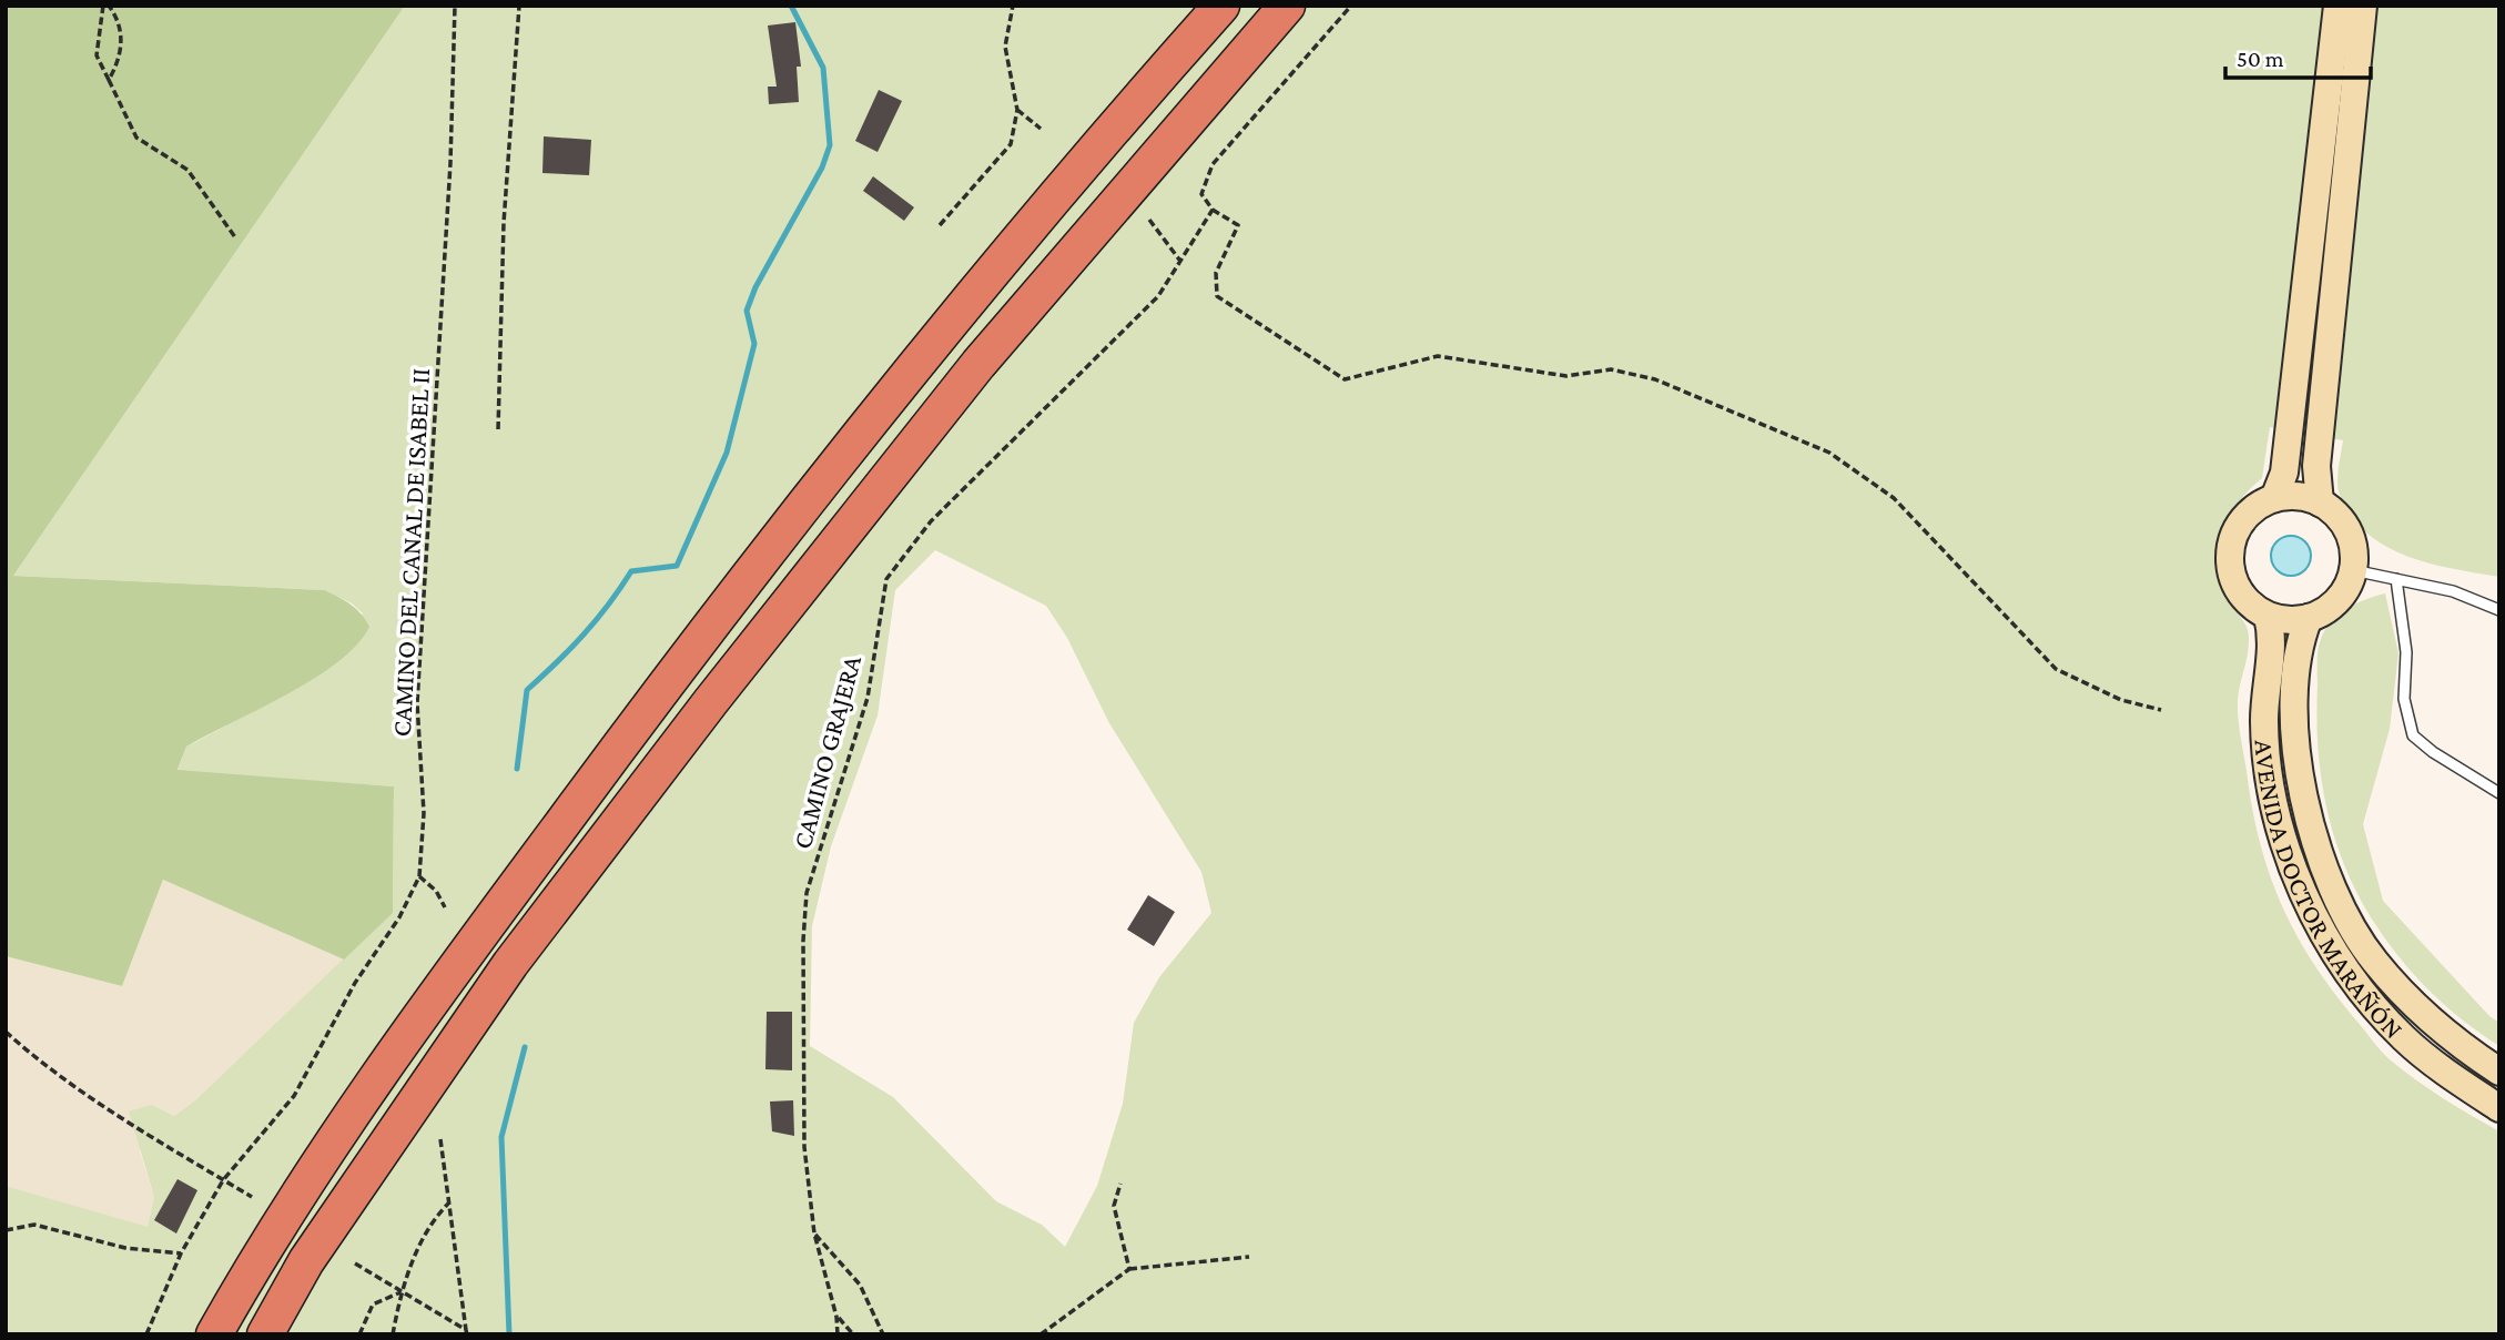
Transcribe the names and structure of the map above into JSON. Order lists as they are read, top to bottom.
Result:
{
  "streets": {
    "street": ["AVENIDA DOCTOR MARAÑÓN"],
    "path": ["CAMINO DEL CANAL DE ISABEL II", "CAMINO GRAJERA"]
  },
  "scale_bar": "50 m"
}
